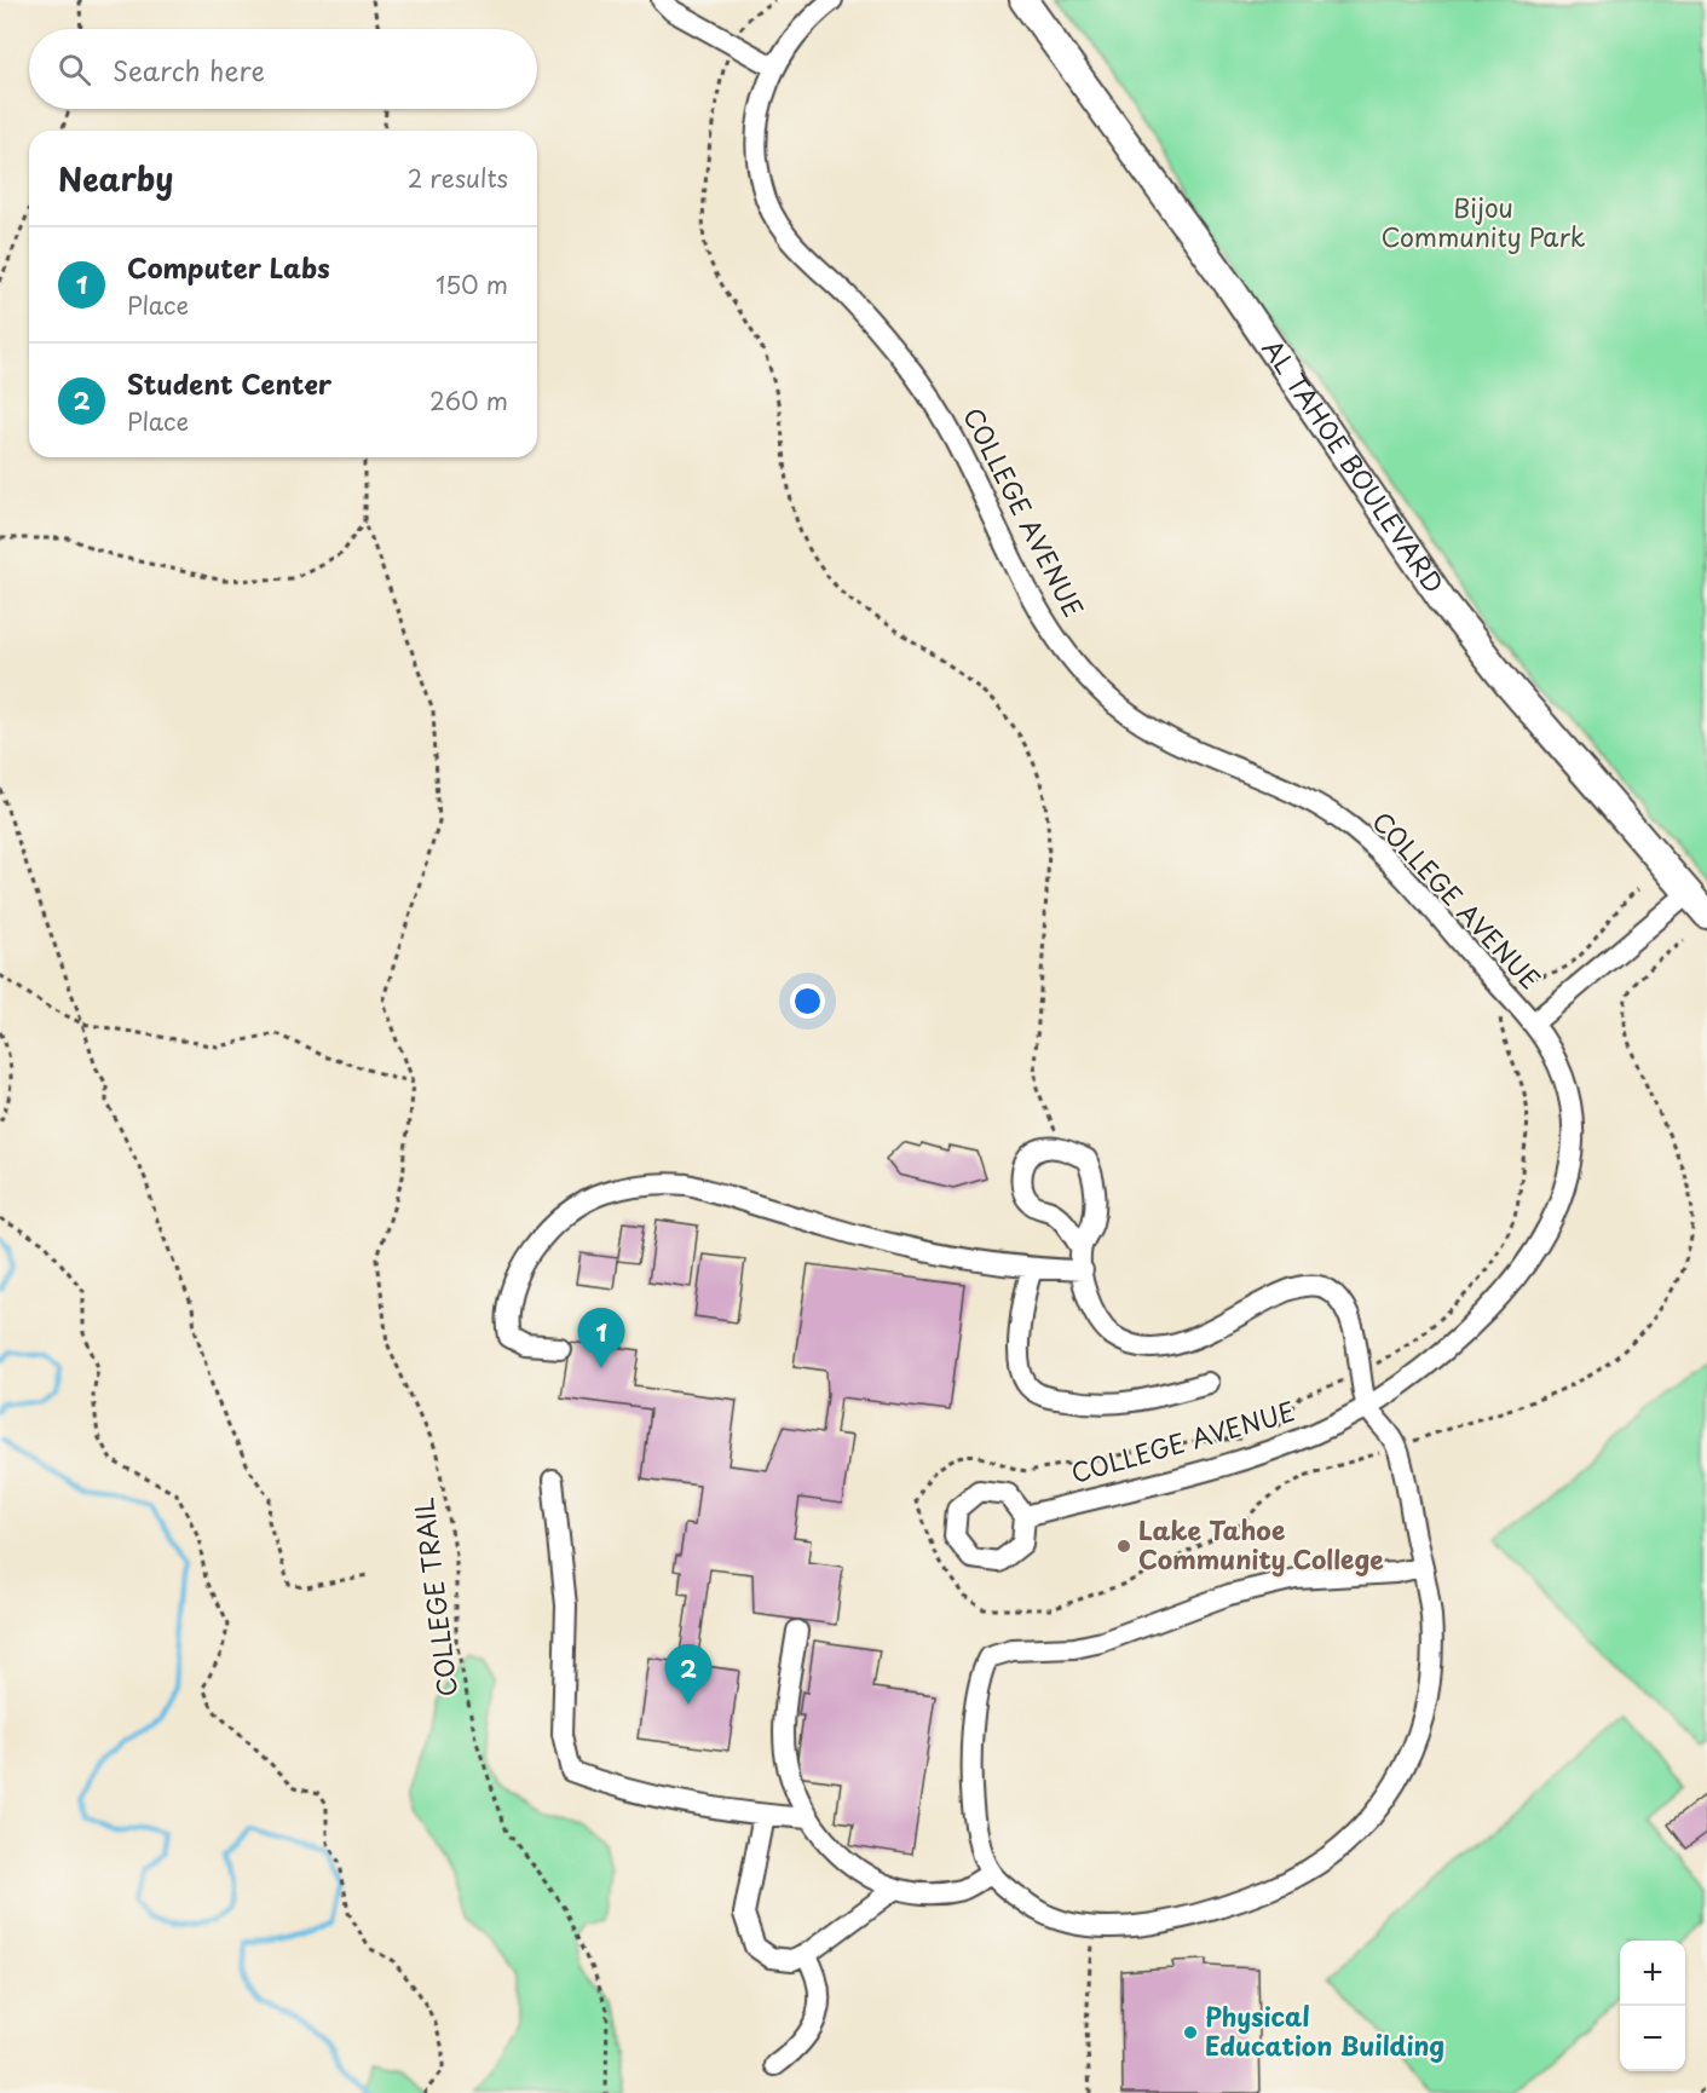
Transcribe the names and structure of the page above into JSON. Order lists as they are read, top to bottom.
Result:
{
  "streets": {
    "main road": ["AL TAHOE BOULEVARD"],
    "street": ["COLLEGE AVENUE"],
    "path": ["COLLEGE TRAIL"]
  },
  "parks": ["Bijou Community Park"],
  "places": ["Lake Tahoe Community College", "Physical Education Building"],
  "page": {
    "search": "Search here",
    "heading": ["Nearby", "2 results"],
    "list": [
      {
        "mark": "1",
        "name": "Computer Labs",
        "note": "Place",
        "value": "150 m"
      },
      {
        "mark": "2",
        "name": "Student Center",
        "note": "Place",
        "value": "260 m"
      }
    ],
    "pins": ["1", "2"],
    "map_buttons": ["+", "−"]
  }
}
